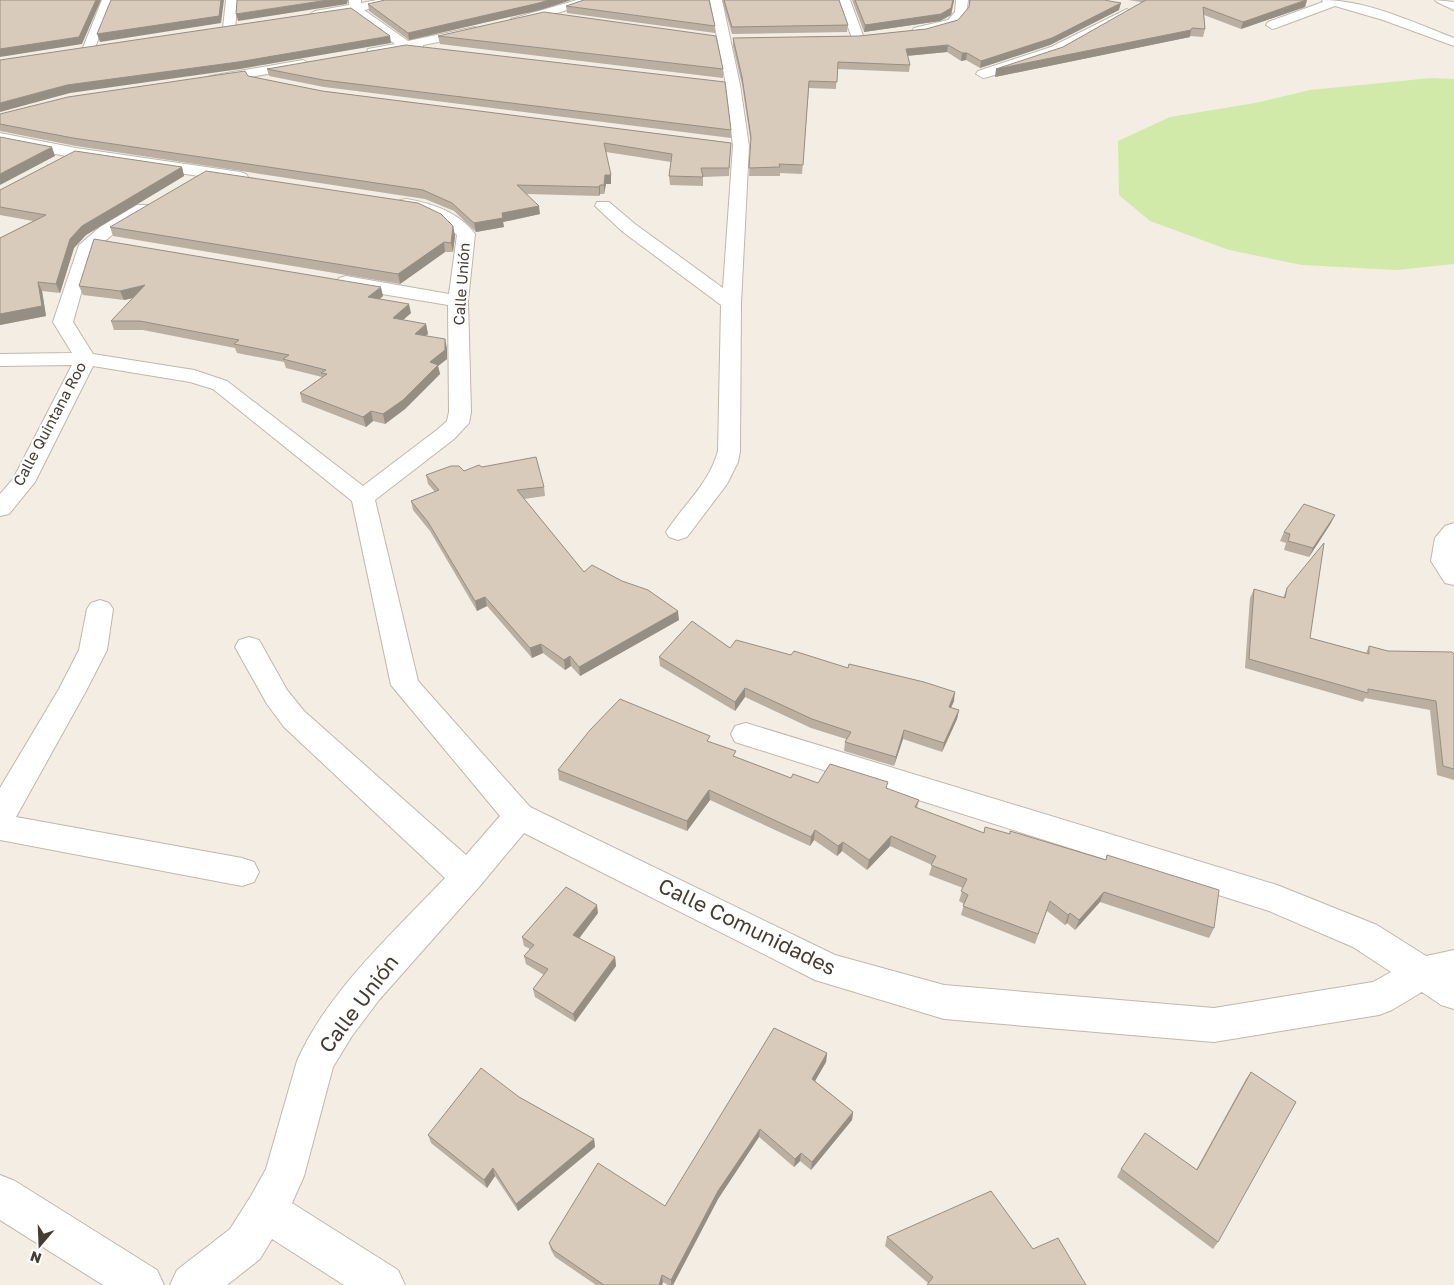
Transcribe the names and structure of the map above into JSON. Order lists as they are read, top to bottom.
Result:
{
  "streets": {
    "street": ["Calle Unión", "Calle Quintana Roo", "Calle Comunidades"]
  },
  "crossings": [
    ["Calle Unión", "Calle Comunidades"]
  ],
  "north": "bottom"
}
